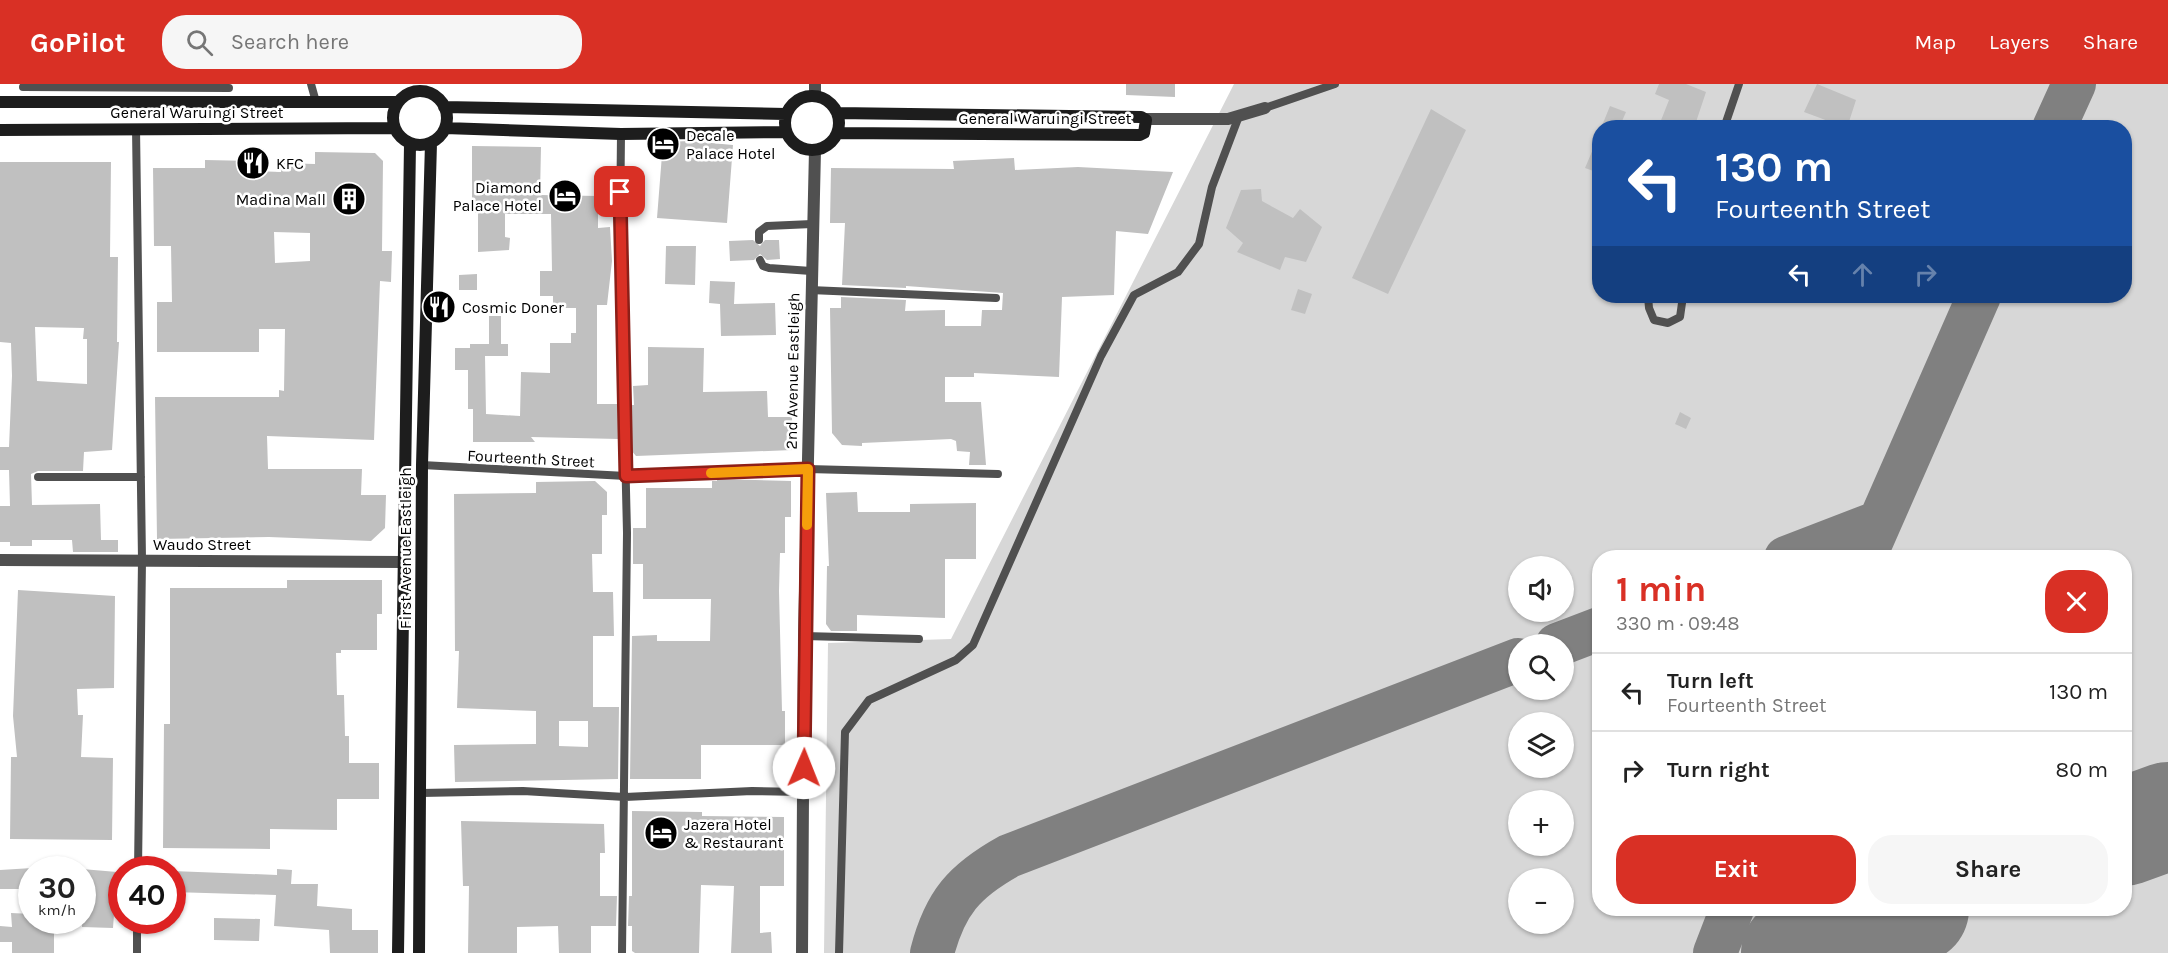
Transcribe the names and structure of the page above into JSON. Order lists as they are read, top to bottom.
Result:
{
  "streets": {
    "main road": ["General Waruingi Street", "First Avenue Eastleigh"],
    "street": ["2nd Avenue Eastleigh", "Waudo Street"],
    "lane": ["Fourteenth Street"]
  },
  "crossings": [
    ["General Waruingi Street", "2nd Avenue Eastleigh"],
    ["General Waruingi Street", "First Avenue Eastleigh"],
    ["2nd Avenue Eastleigh", "Fourteenth Street"],
    ["Fourteenth Street", "First Avenue Eastleigh"],
    ["Waudo Street", "First Avenue Eastleigh"]
  ],
  "places": {
    "hotel": ["Decale Palace Hotel", "Diamond Palace Hotel", "Jazera Hotel & Restaurant"],
    "restaurant": ["KFC", "Cosmic Doner"],
    "building": ["Madina Mall"]
  },
  "page": {
    "header": "GoPilot",
    "search": "Search here",
    "nav": ["Map", "Layers", "Share"],
    "turn": ["130 m", "Fourteenth Street"],
    "heading": ["1 min", "330 m · 09:48"],
    "map_buttons": ["+", "−"],
    "list": [
      {
        "name": "Turn left",
        "note": "Fourteenth Street",
        "value": "130 m"
      },
      {
        "name": "Turn right",
        "value": "80 m"
      }
    ],
    "buttons": ["Exit", "Share"],
    "speed": "30 km/h",
    "limit": "40"
  }
}
